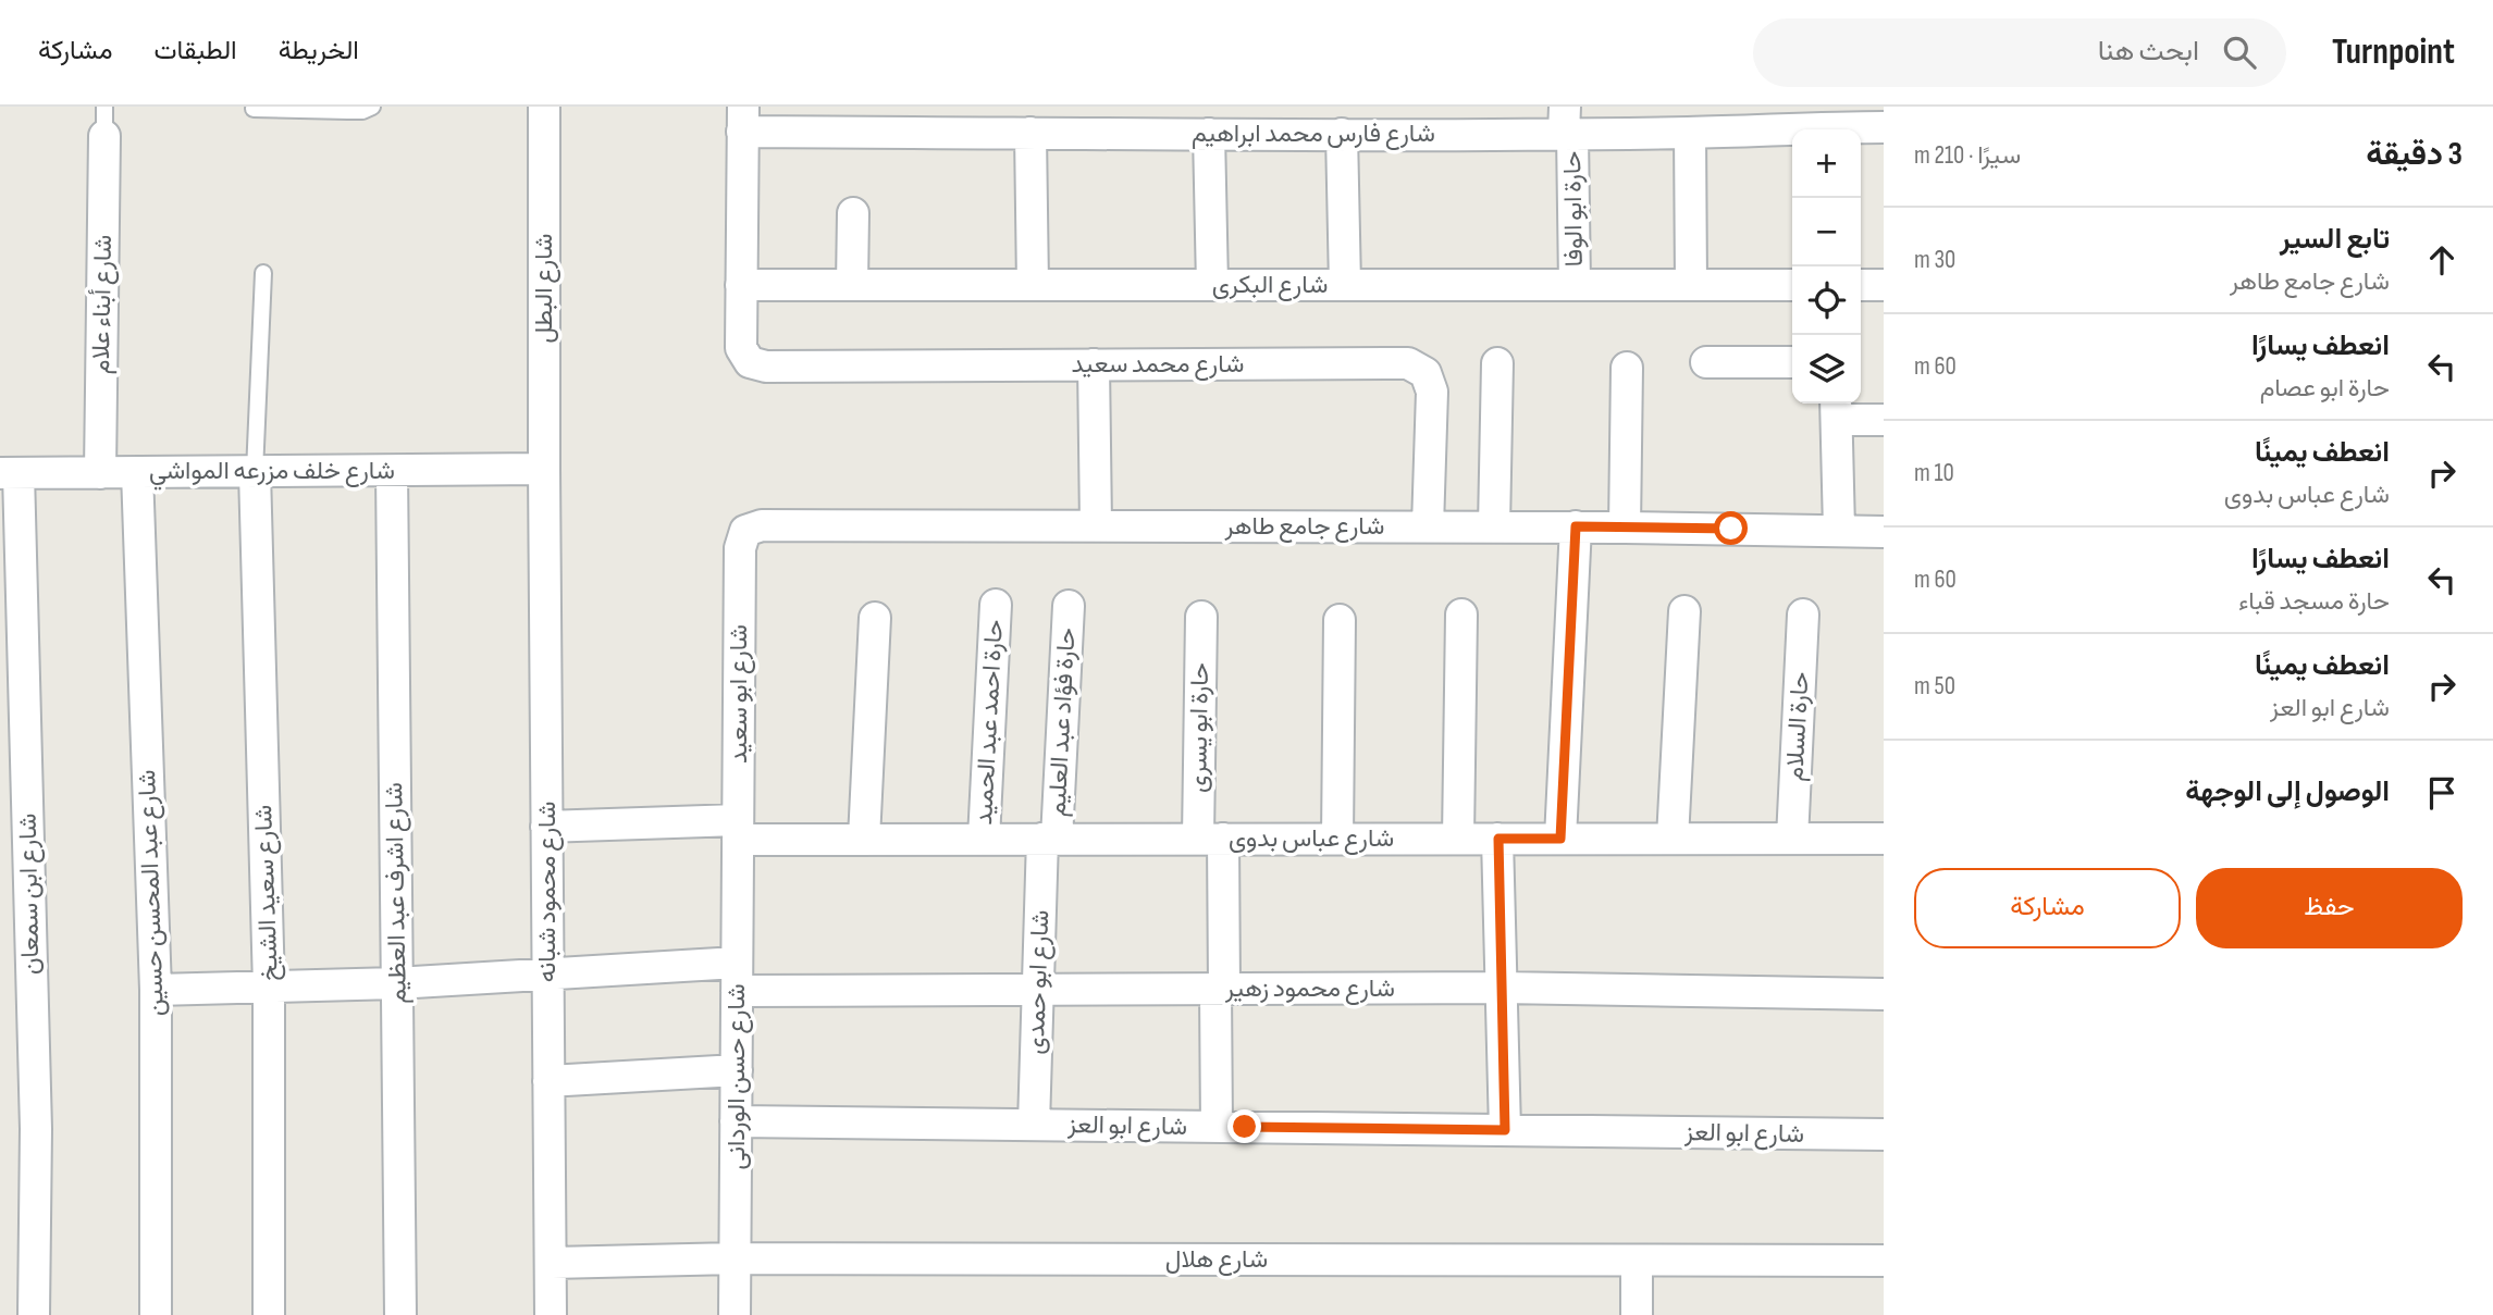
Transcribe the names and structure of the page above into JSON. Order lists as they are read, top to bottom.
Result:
{
  "streets": {
    "street": [
      "شارع فارس محمد ابراهيم",
      "حارة ابو الوفا",
      "شارع البكرى",
      "شارع البطل",
      "شارع أبناء علام",
      "شارع محمد سعيد",
      "شارع خلف مزرعه المواشي",
      "شارع جامع طاهر",
      "شارع ابو سعيد",
      "حارة احمد عبد الحميد",
      "حارة فؤاد عبد العليم",
      "حارة السلام",
      "حارة ابو يسرى",
      "شارع عباس بدوى",
      "شارع محمود شبانه",
      "شارع عبد المحسن حسين",
      "شارع سعيد الشيخ",
      "شارع اشرف عبد العظيم",
      "شارع ابن سمعان",
      "شارع ابو حمدى",
      "شارع محمود زهير",
      "شارع حسن الوردانى",
      "شارع ابو العز",
      "شارع هلال"
    ]
  },
  "crossings": [
    ["شارع فارس محمد ابراهيم", "حارة ابو الوفا"],
    ["حارة ابو الوفا", "شارع البكرى"],
    ["شارع البكرى", "شارع محمد سعيد"],
    ["شارع البطل", "شارع خلف مزرعه المواشي"],
    ["شارع البطل", "شارع محمود شبانه"],
    ["شارع أبناء علام", "شارع خلف مزرعه المواشي"],
    ["شارع محمد سعيد", "شارع جامع طاهر"],
    ["شارع خلف مزرعه المواشي", "شارع محمود شبانه"],
    ["شارع خلف مزرعه المواشي", "شارع عبد المحسن حسين"],
    ["شارع خلف مزرعه المواشي", "شارع سعيد الشيخ"],
    ["شارع خلف مزرعه المواشي", "شارع اشرف عبد العظيم"],
    ["شارع خلف مزرعه المواشي", "شارع ابن سمعان"],
    ["شارع جامع طاهر", "شارع ابو سعيد"],
    ["شارع ابو سعيد", "شارع عباس بدوى"],
    ["شارع ابو سعيد", "شارع حسن الوردانى"],
    ["حارة احمد عبد الحميد", "شارع عباس بدوى"],
    ["حارة فؤاد عبد العليم", "شارع عباس بدوى"],
    ["حارة فؤاد عبد العليم", "شارع ابو حمدى"],
    ["حارة السلام", "شارع عباس بدوى"],
    ["حارة ابو يسرى", "شارع عباس بدوى"],
    ["حارة ابو يسرى", "شارع محمود زهير"],
    ["حارة ابو يسرى", "شارع ابو العز"],
    ["شارع عباس بدوى", "شارع محمود شبانه"],
    ["شارع عباس بدوى", "شارع ابو حمدى"],
    ["شارع عباس بدوى", "شارع حسن الوردانى"],
    ["شارع محمود شبانه", "شارع محمود زهير"],
    ["شارع محمود شبانه", "شارع هلال"],
    ["شارع عبد المحسن حسين", "شارع محمود زهير"],
    ["شارع سعيد الشيخ", "شارع محمود زهير"],
    ["شارع اشرف عبد العظيم", "شارع محمود زهير"],
    ["شارع ابو حمدى", "شارع محمود زهير"],
    ["شارع ابو حمدى", "شارع ابو العز"],
    ["شارع محمود زهير", "شارع حسن الوردانى"],
    ["شارع حسن الوردانى", "شارع ابو العز"],
    ["شارع حسن الوردانى", "شارع هلال"]
  ],
  "page": {
    "header": "Turnpoint",
    "search": "ابحث هنا",
    "nav": ["الخريطة", "الطبقات", "مشاركة"],
    "heading": ["3 دقيقة", "سيرًا · 210 m"],
    "map_buttons": ["+", "−"],
    "list": [
      ["تابع السير", "شارع جامع طاهر", "30 m"],
      ["انعطف يسارًا", "حارة ابو عصام", "60 m"],
      ["انعطف يمينًا", "شارع عباس بدوى", "10 m"],
      ["انعطف يسارًا", "حارة مسجد قباء", "60 m"],
      ["انعطف يمينًا", "شارع ابو العز", "50 m"],
      "الوصول إلى الوجهة"
    ],
    "buttons": ["حفظ", "مشاركة"]
  }
}
